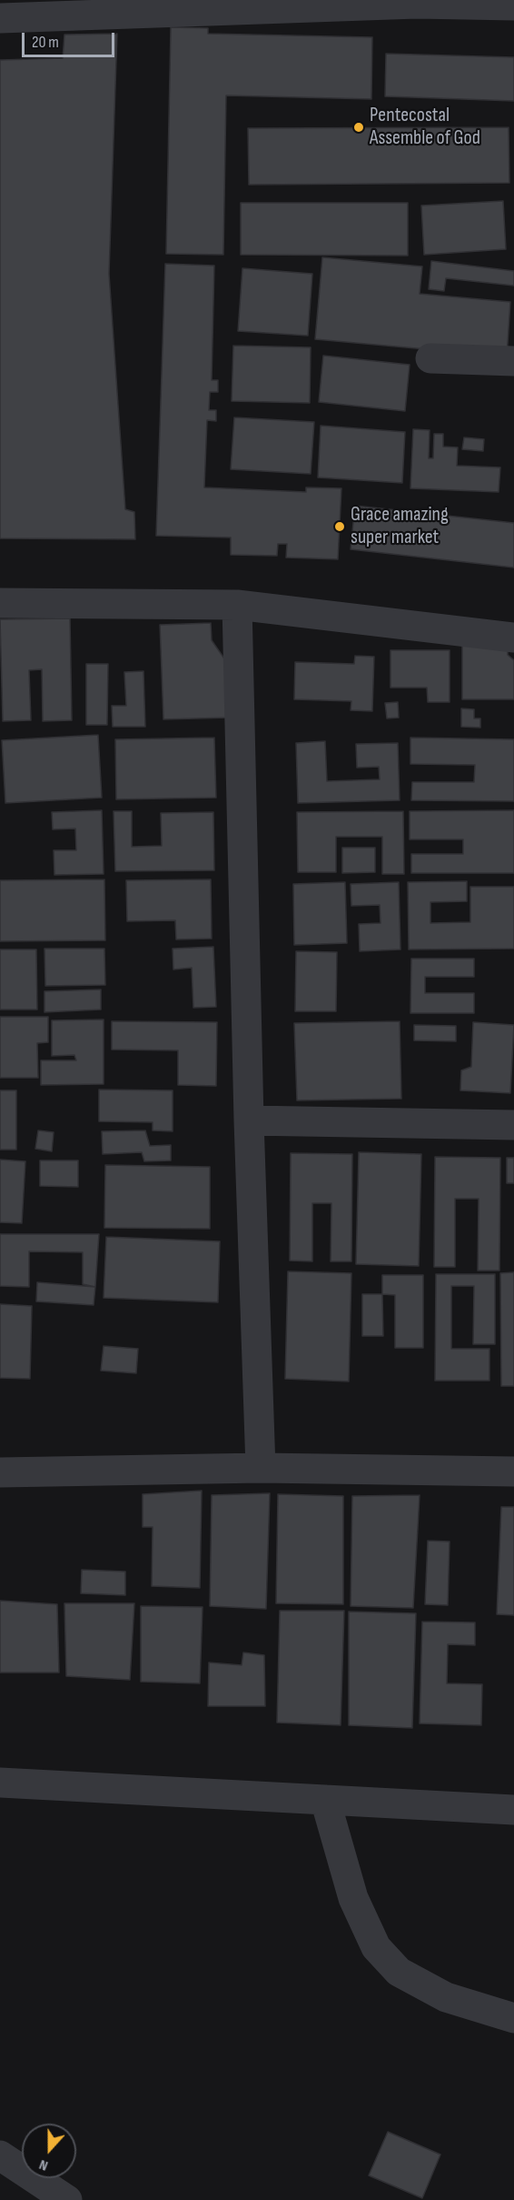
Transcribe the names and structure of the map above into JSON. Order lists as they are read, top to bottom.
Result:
{
  "places": ["Pentecostal Assemble of God", "Grace amazing super market"],
  "scale_bar": "20 m",
  "north": "bottom"
}
